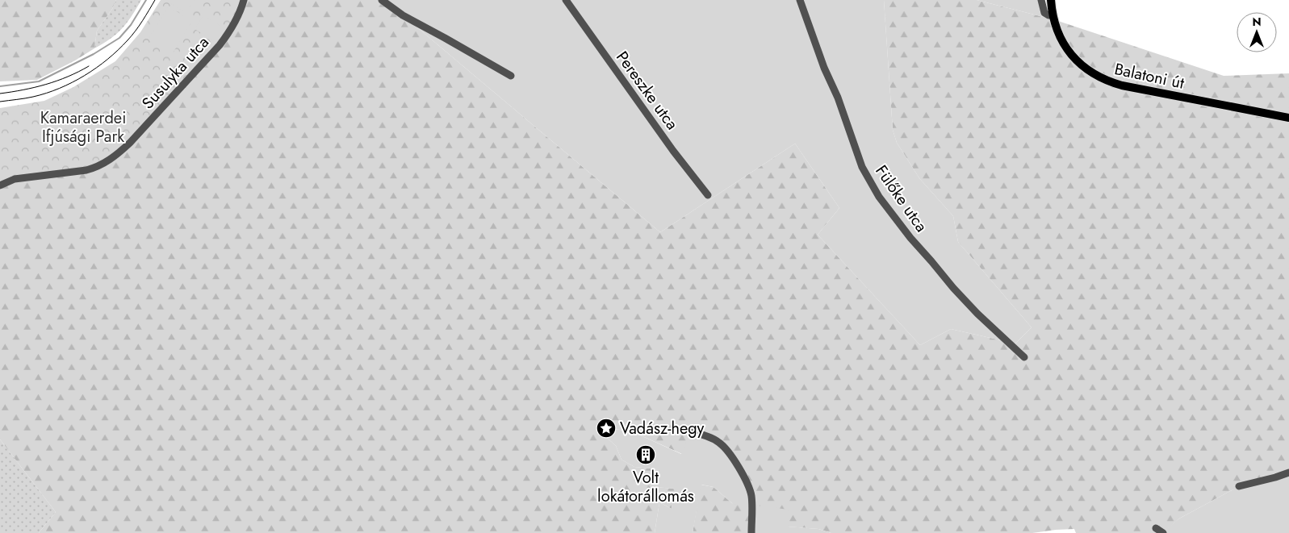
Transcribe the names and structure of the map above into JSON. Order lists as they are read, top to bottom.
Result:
{
  "streets": {
    "main road": ["Balatoni út"],
    "street": ["Susulyka utca", "Pereszke utca", "Fülőke utca"]
  },
  "parks": ["Kamaraerdei Ifjúsági Park"],
  "places": {
    "place": ["Vadász-hegy"],
    "building": ["Volt lokátorállomás"]
  },
  "north": "top"
}
